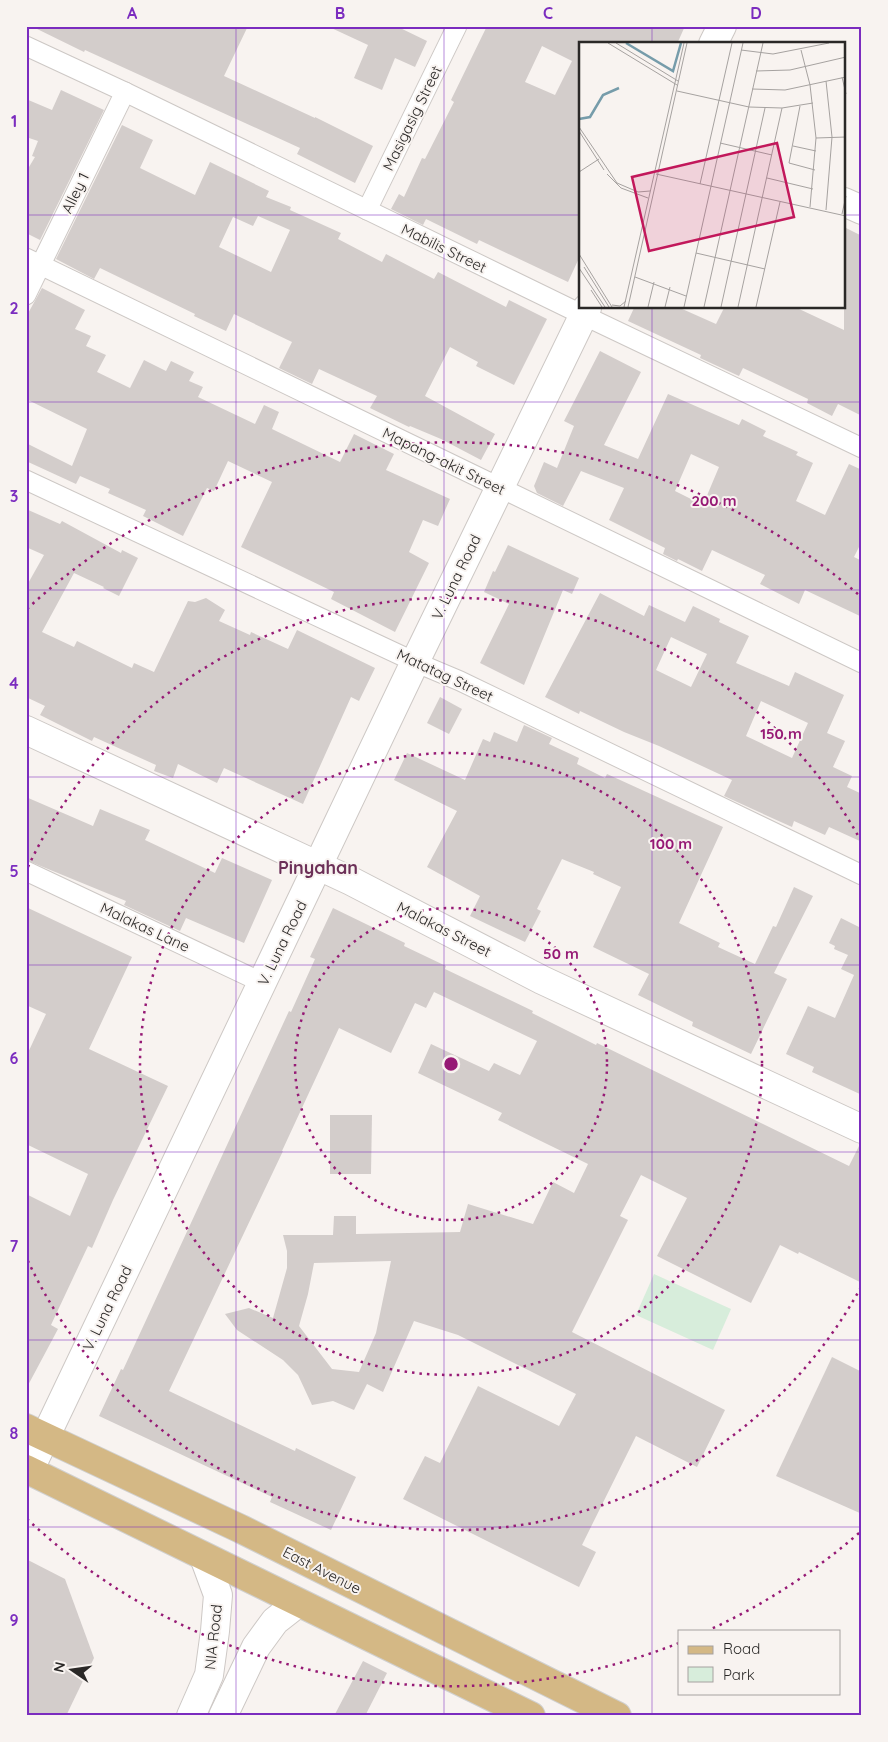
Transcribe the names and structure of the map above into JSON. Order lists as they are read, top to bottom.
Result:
{
  "streets": {
    "main road": [
      "V. Luna Road",
      "Malakas Street",
      "East Avenue",
      "NIA Road"
    ],
    "street": [
      "Masigasig Street",
      "Alley 1",
      "Mabilis Street",
      "Mapang-akit Street",
      "Matatag Street",
      "Malakas Lane"
    ]
  },
  "crossings": [
    ["Masigasig Street", "Mabilis Street"],
    ["Alley 1", "Mabilis Street"],
    ["Alley 1", "Mapang-akit Street"],
    ["Mabilis Street", "V. Luna Road"],
    ["Mapang-akit Street", "V. Luna Road"],
    ["V. Luna Road", "Matatag Street"],
    ["V. Luna Road", "Malakas Lane"],
    ["V. Luna Road", "Malakas Street"],
    ["V. Luna Road", "East Avenue"]
  ],
  "districts": ["Pinyahan"],
  "legend": ["Road", "Park"],
  "north": "left",
  "grid": {
    "columns": [
      "A",
      "B",
      "C",
      "D"
    ],
    "rows": [
      "1",
      "2",
      "3",
      "4",
      "5",
      "6",
      "7",
      "8",
      "9"
    ]
  },
  "rings": [
    "200 m",
    "150 m",
    "100 m",
    "50 m"
  ]
}
